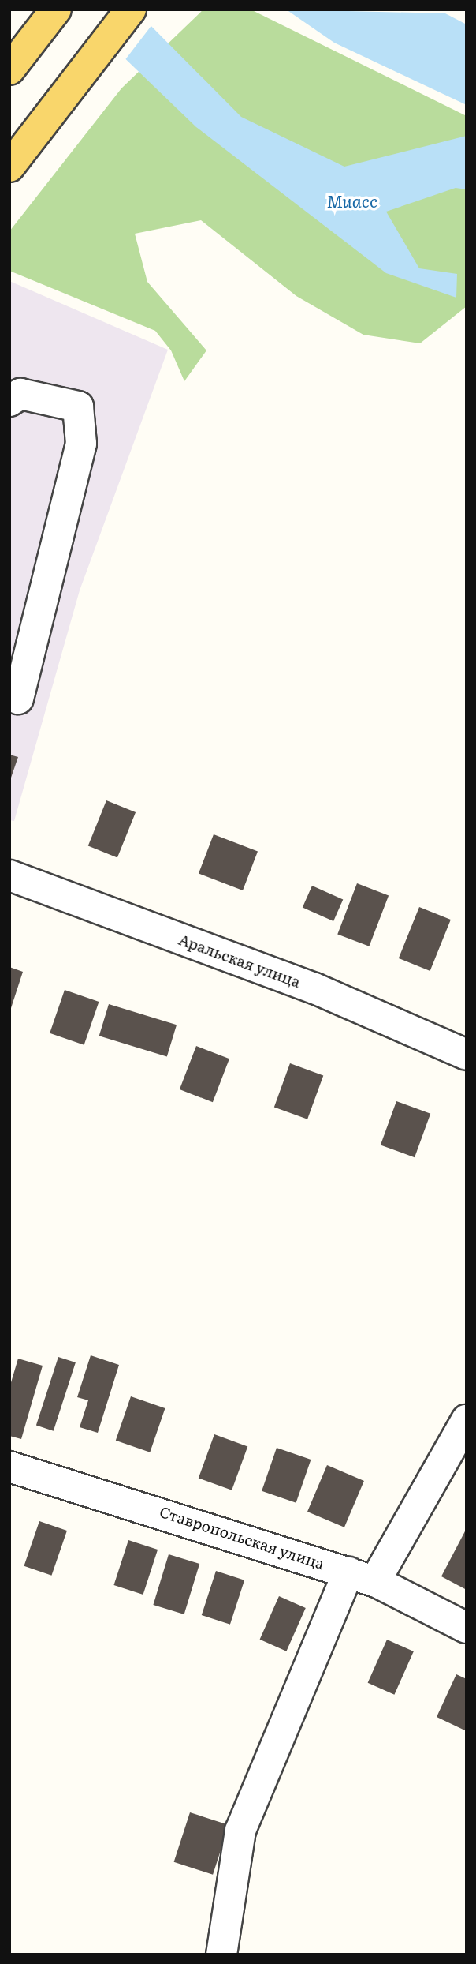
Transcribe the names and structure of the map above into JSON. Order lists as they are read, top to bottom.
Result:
{
  "streets": {
    "street": ["Аральская улица", "Ставропольская улица"]
  },
  "water": ["Миасс"]
}
